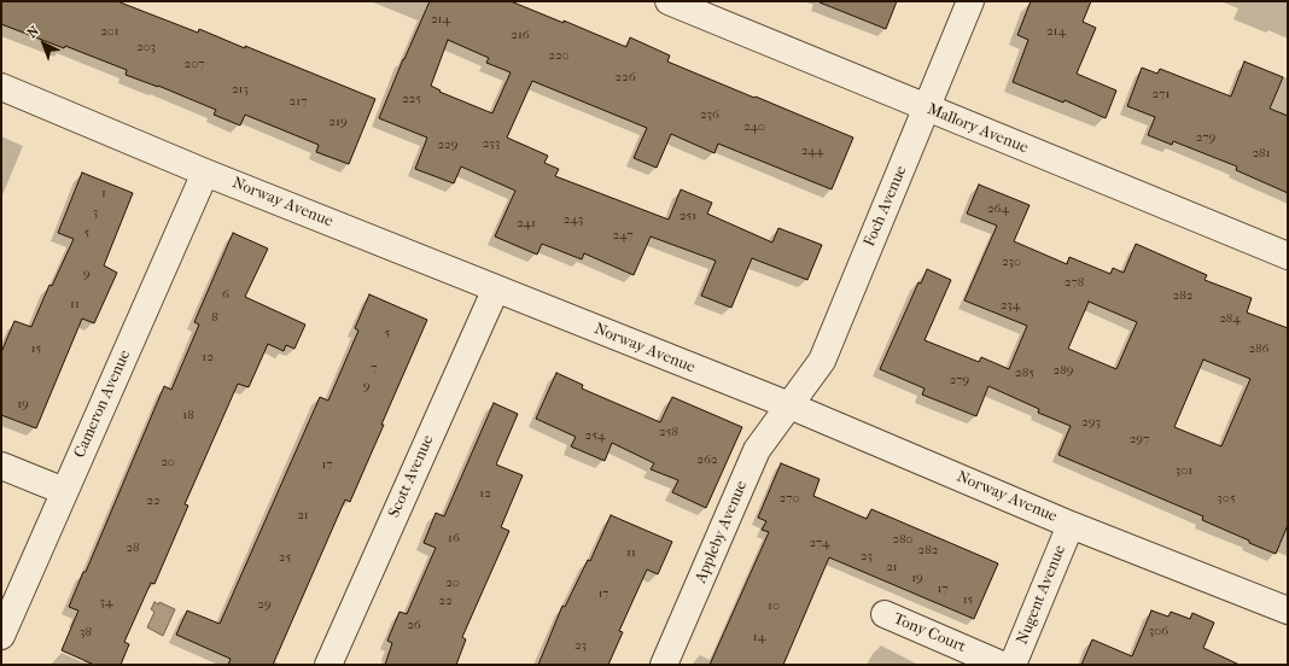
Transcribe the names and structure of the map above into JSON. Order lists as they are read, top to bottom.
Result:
{
  "streets": {
    "street": [
      "Mallory Avenue",
      "Norway Avenue",
      "Foch Avenue",
      "Cameron Avenue",
      "Scott Avenue",
      "Appleby Avenue",
      "Nugent Avenue",
      "Tony Court"
    ]
  },
  "crossings": [
    ["Mallory Avenue", "Foch Avenue"],
    ["Norway Avenue", "Foch Avenue"],
    ["Norway Avenue", "Cameron Avenue"],
    ["Norway Avenue", "Scott Avenue"],
    ["Norway Avenue", "Appleby Avenue"],
    ["Norway Avenue", "Nugent Avenue"],
    ["Foch Avenue", "Appleby Avenue"]
  ],
  "house_numbers": [
    "214",
    "201",
    "214",
    "216",
    "203",
    "220",
    "207",
    "226",
    "213",
    "271",
    "225",
    "217",
    "236",
    "219",
    "240",
    "279",
    "233",
    "229",
    "244",
    "281",
    "1",
    "264",
    "3",
    "251",
    "243",
    "241",
    "5",
    "247",
    "230",
    "9",
    "278",
    "6",
    "282",
    "11",
    "234",
    "8",
    "284",
    "5",
    "15",
    "286",
    "12",
    "7",
    "289",
    "285",
    "279",
    "9",
    "19",
    "18",
    "293",
    "258",
    "254",
    "297",
    "262",
    "20",
    "17",
    "301",
    "12",
    "270",
    "305",
    "22",
    "21",
    "16",
    "280",
    "274",
    "28",
    "282",
    "11",
    "23",
    "25",
    "21",
    "19",
    "20",
    "17",
    "17",
    "15",
    "22",
    "34",
    "29",
    "10",
    "26",
    "306",
    "38",
    "14",
    "23"
  ],
  "north": "top left"
}
